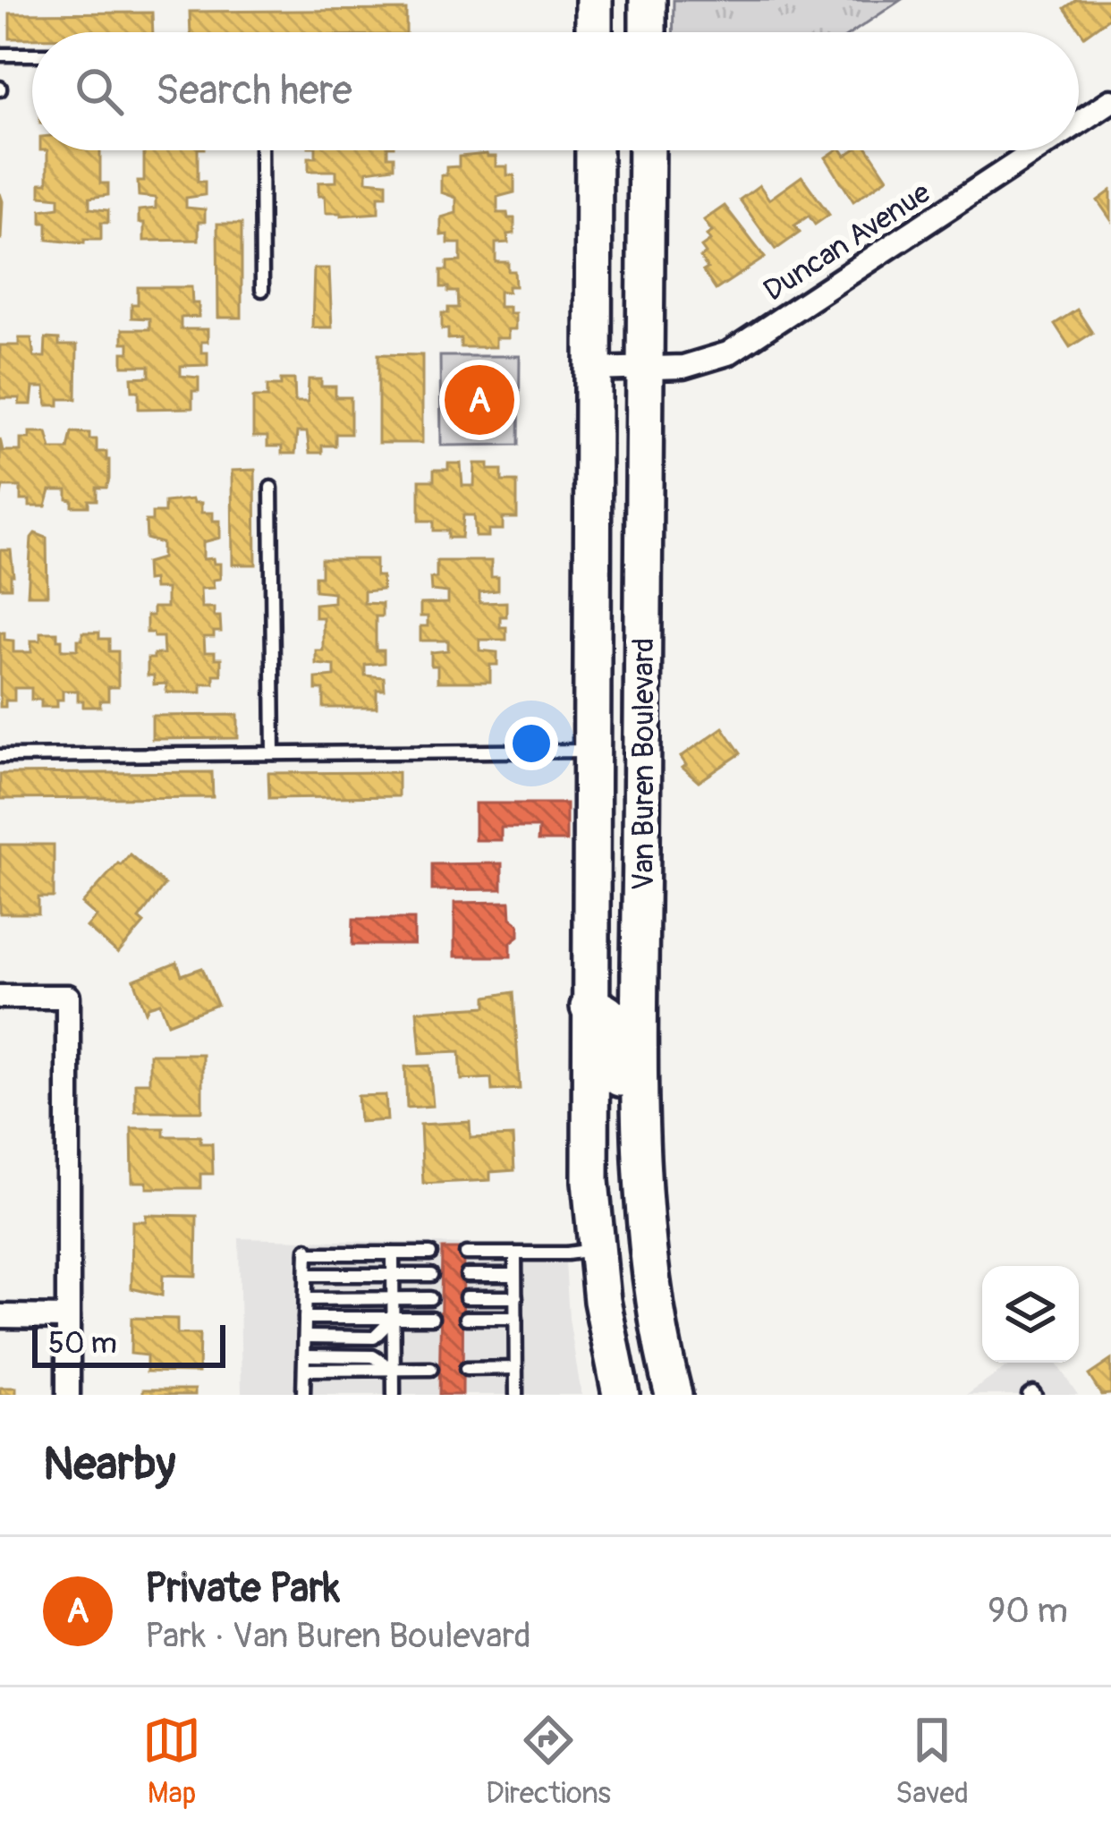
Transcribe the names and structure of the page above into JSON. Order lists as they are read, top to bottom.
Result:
{
  "streets": {
    "main road": ["Van Buren Boulevard"],
    "street": ["Duncan Avenue"]
  },
  "crossings": [
    ["Duncan Avenue", "Van Buren Boulevard"]
  ],
  "scale_bar": "50 m",
  "page": {
    "search": "Search here",
    "pins": "A",
    "scale": "50 m",
    "heading": "Nearby",
    "list": [
      {
        "mark": "A",
        "name": "Private Park",
        "note": "Park · Van Buren Boulevard",
        "value": "90 m"
      }
    ],
    "nav": ["Map", "Directions", "Saved"]
  }
}
